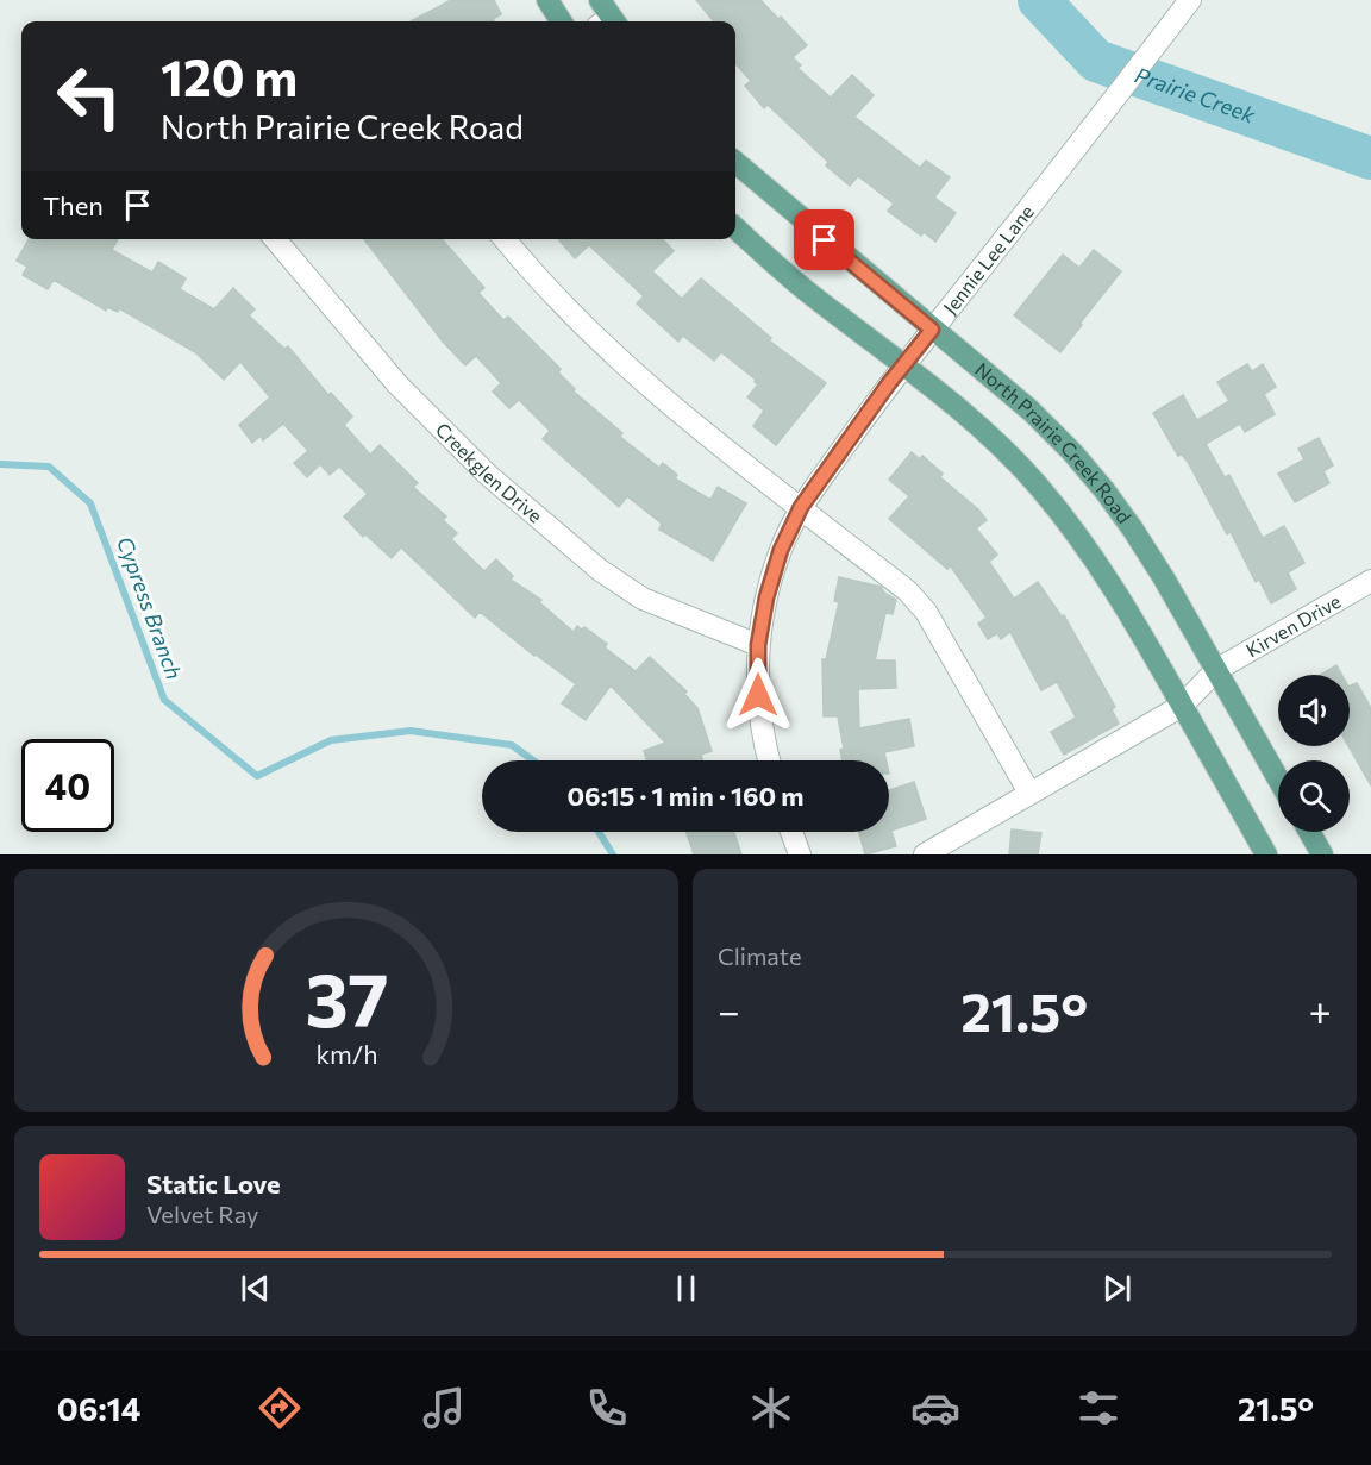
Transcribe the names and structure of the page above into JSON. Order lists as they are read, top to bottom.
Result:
{
  "streets": {
    "main road": ["North Prairie Creek Road"],
    "street": ["Jennie Lee Lane", "Creekglen Drive", "Kirven Drive"]
  },
  "crossings": [
    ["Jennie Lee Lane", "North Prairie Creek Road"],
    ["Jennie Lee Lane", "Creekglen Drive"],
    ["North Prairie Creek Road", "Kirven Drive"]
  ],
  "water": ["Prairie Creek", "Cypress Branch"],
  "page": {
    "turn": ["120 m", "North Prairie Creek Road"],
    "then": "Then",
    "limit": "40",
    "trip": "06:15 · 1 min · 160 m",
    "tile": "Climate",
    "heat": ["−", "21.5°", "+"],
    "song": ["Static Love", "Velvet Ray"],
    "tabs": ["06:14", "21.5°"],
    "gauge": ["37", "km/h"]
  }
}
